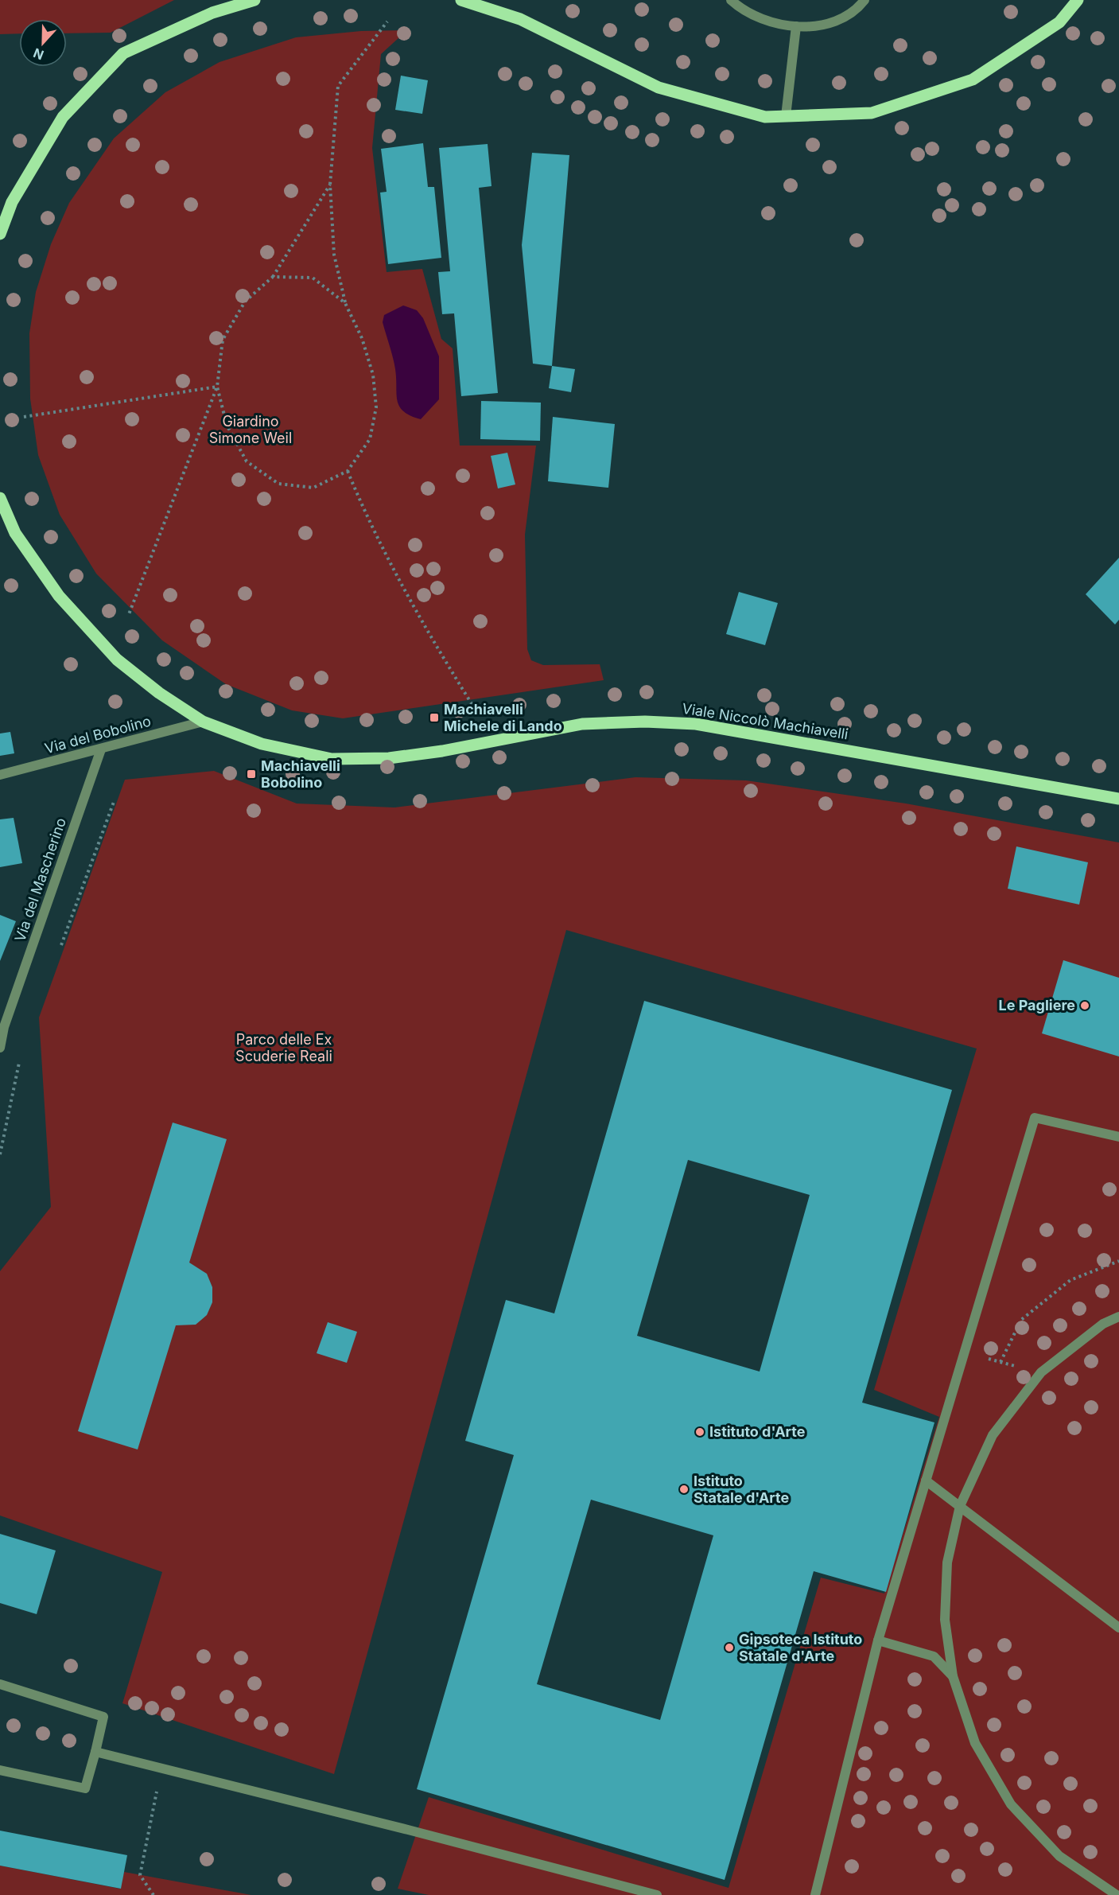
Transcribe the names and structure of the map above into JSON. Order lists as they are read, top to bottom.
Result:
{
  "streets": {
    "main road": ["Viale Niccolò Machiavelli"],
    "street": ["Via del Bobolino", "Via del Mascherino"]
  },
  "crossings": [
    ["Viale Niccolò Machiavelli", "Via del Bobolino"],
    ["Via del Bobolino", "Via del Mascherino"]
  ],
  "parks": ["Giardino Simone Weil", "Parco delle Ex Scuderie Reali"],
  "places": {
    "transit": ["Machiavelli Michele di Lando", "Machiavelli Bobolino"],
    "other": [
      "Le Pagliere",
      "Istituto d'Arte",
      "Istituto Statale d'Arte",
      "Gipsoteca Istituto Statale d'Arte"
    ]
  },
  "north": "bottom"
}
